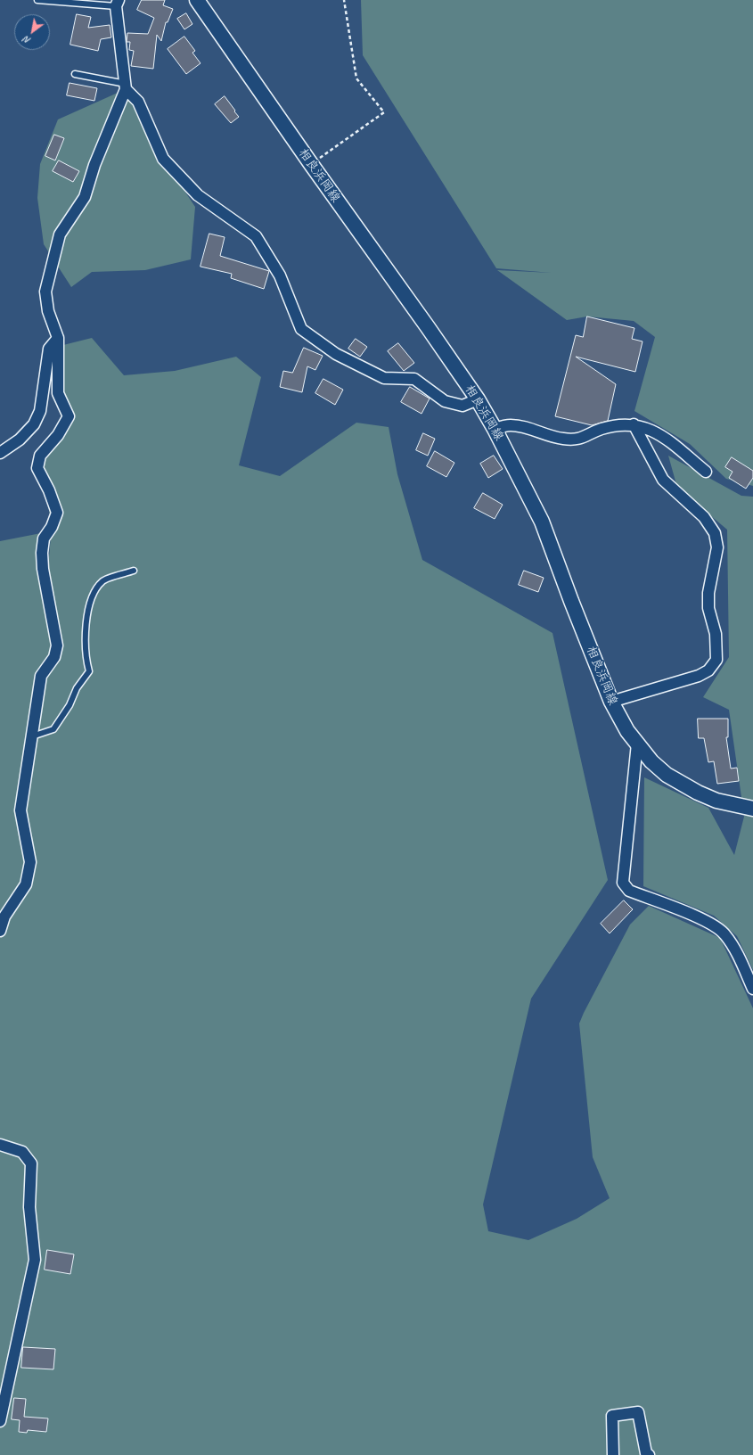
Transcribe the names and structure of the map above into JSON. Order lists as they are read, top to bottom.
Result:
{
  "streets": {
    "main road": ["相良浜岡線"]
  },
  "north": "bottom left"
}
